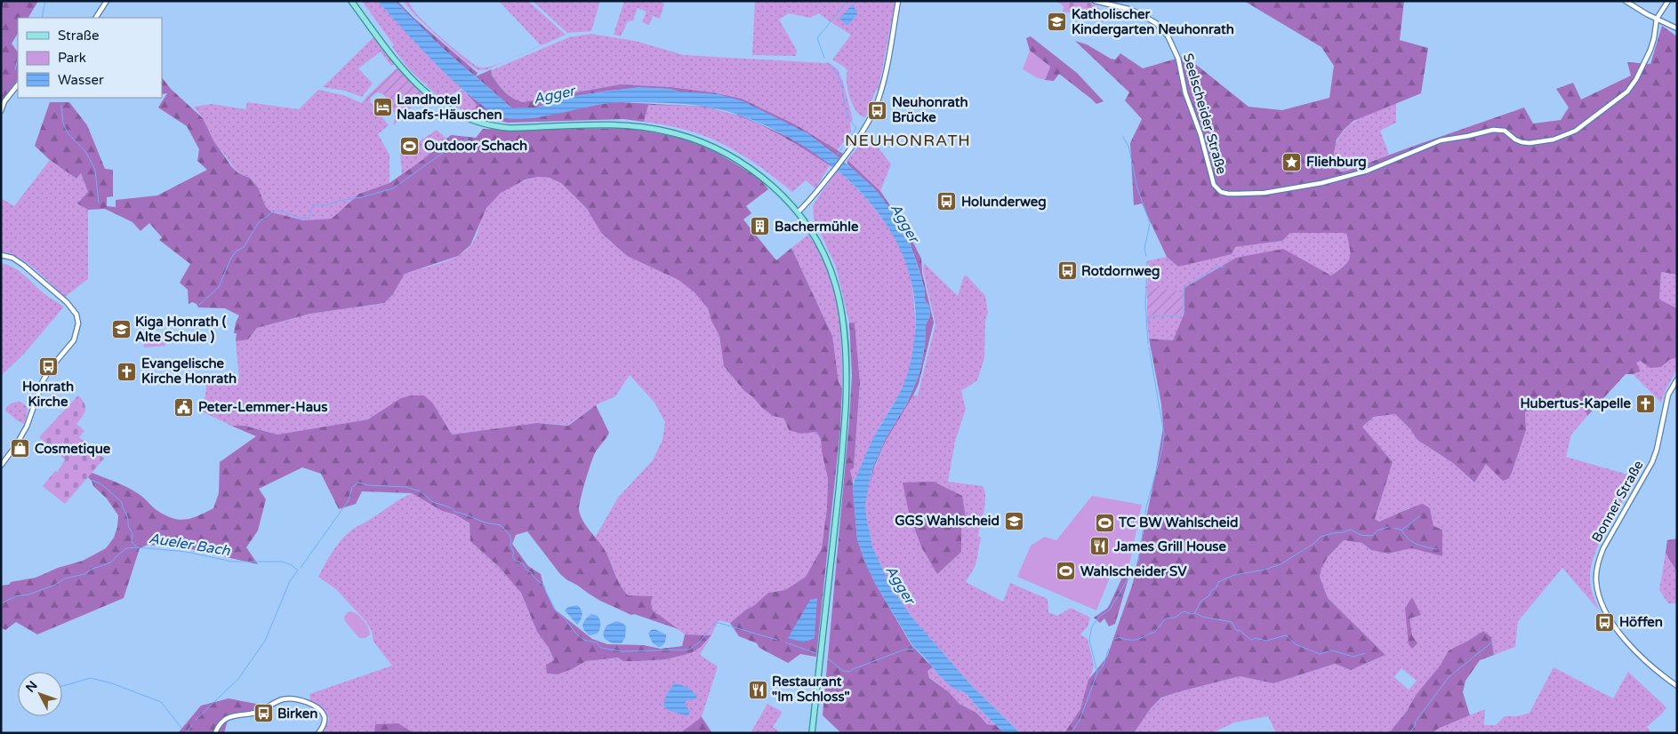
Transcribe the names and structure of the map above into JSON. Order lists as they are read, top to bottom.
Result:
{
  "streets": {
    "street": ["Seelscheider Straße", "Bonner Straße"]
  },
  "districts": ["NEUHONRATH"],
  "water": ["Agger", "Aueler Bach"],
  "places": {
    "school or university": ["Katholischer Kindergarten Neuhonrath", "Kiga Honrath ( Alte Schule )", "GGS Wahlscheid"],
    "hotel": ["Landhotel Naafs-Häuschen"],
    "bus stop": [
      "Neuhonrath Brücke",
      "Holunderweg",
      "Rotdornweg",
      "Honrath Kirche",
      "Höffen",
      "Birken"
    ],
    "sports": ["Outdoor Schach", "TC BW Wahlscheid", "Wahlscheider SV"],
    "place": ["Fliehburg"],
    "building": ["Bachermühle"],
    "church": ["Evangelische Kirche Honrath", "Hubertus-Kapelle"],
    "public building": ["Peter-Lemmer-Haus"],
    "shop": ["Cosmetique"],
    "restaurant": ["James Grill House", "Restaurant \"Im Schloss\""]
  },
  "legend": ["Straße", "Park", "Wasser"],
  "north": "top left"
}
